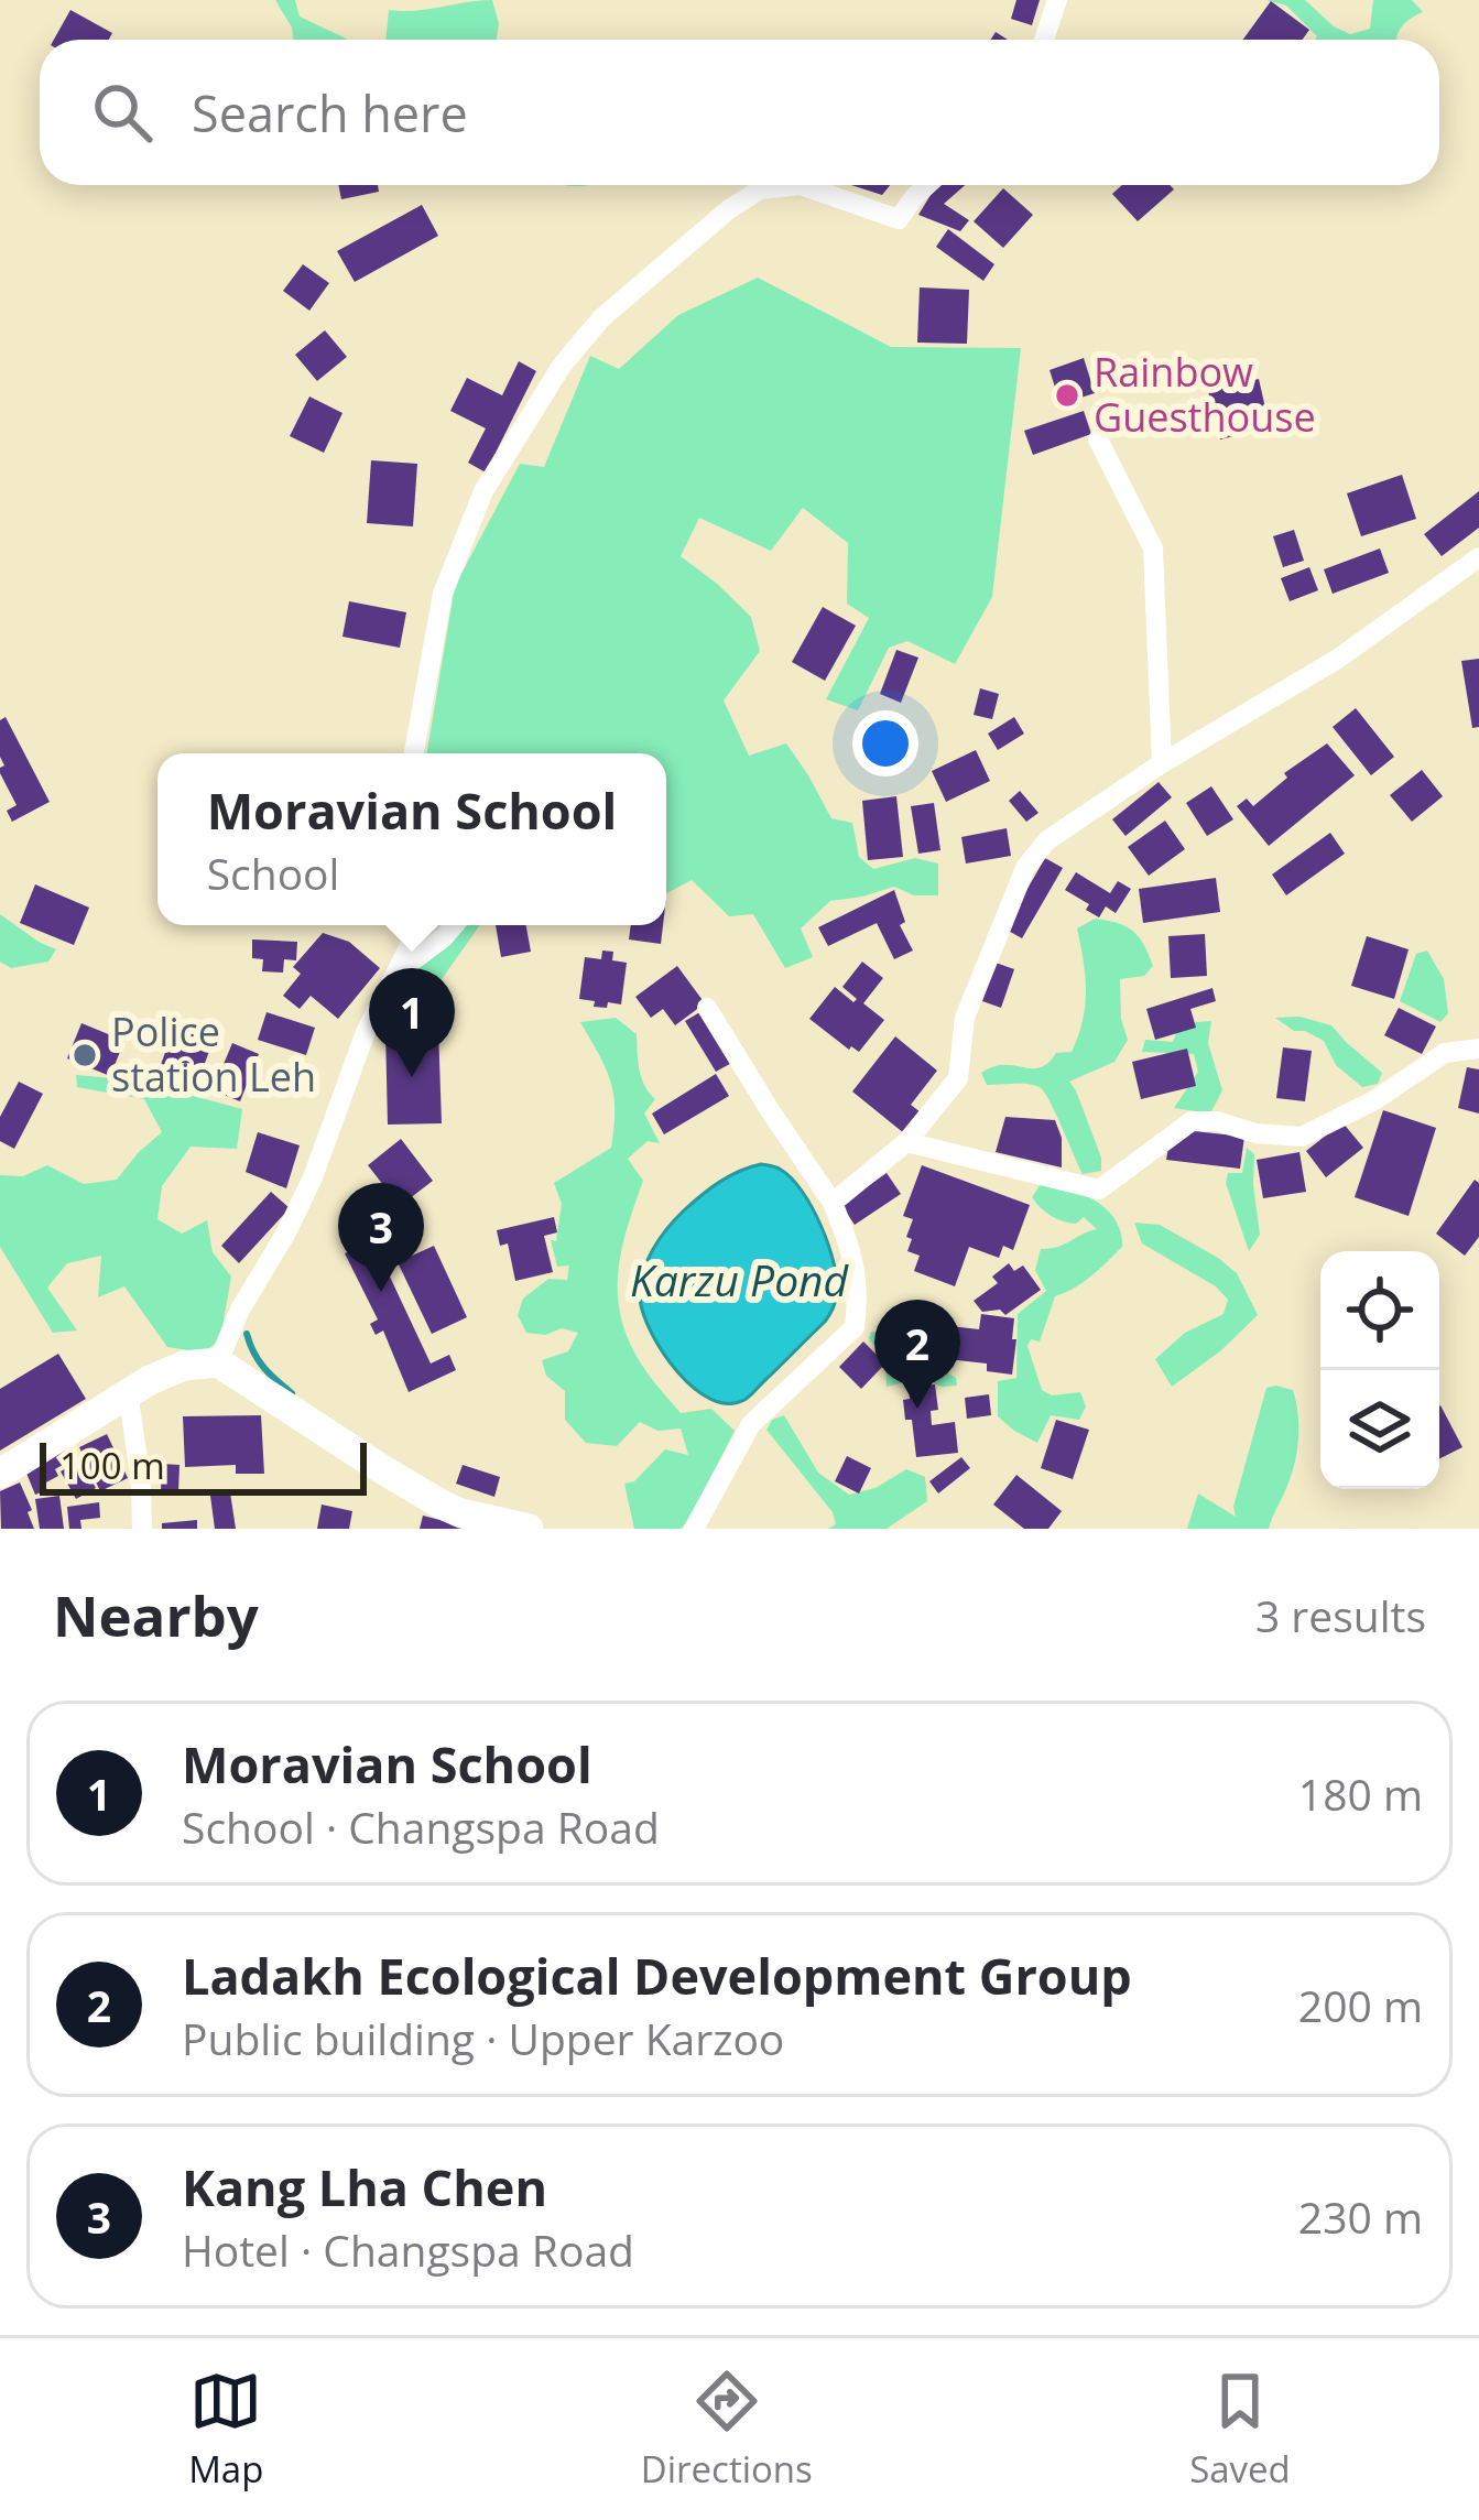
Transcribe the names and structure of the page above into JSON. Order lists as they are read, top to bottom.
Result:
{
  "water": ["Karzu Pond"],
  "places": ["Rainbow Guesthouse", "Police station Leh"],
  "scale_bar": "100 m",
  "page": {
    "search": "Search here",
    "popup": ["Moravian School", "School"],
    "pins": ["1", "3", "2"],
    "scale": "100 m",
    "heading": ["Nearby", "3 results"],
    "list": [
      {
        "mark": "1",
        "name": "Moravian School",
        "note": "School · Changspa Road",
        "value": "180 m"
      },
      {
        "mark": "2",
        "name": "Ladakh Ecological Development Group",
        "note": "Public building · Upper Karzoo",
        "value": "200 m"
      },
      {
        "mark": "3",
        "name": "Kang Lha Chen",
        "note": "Hotel · Changspa Road",
        "value": "230 m"
      }
    ],
    "nav": ["Map", "Directions", "Saved"]
  }
}
